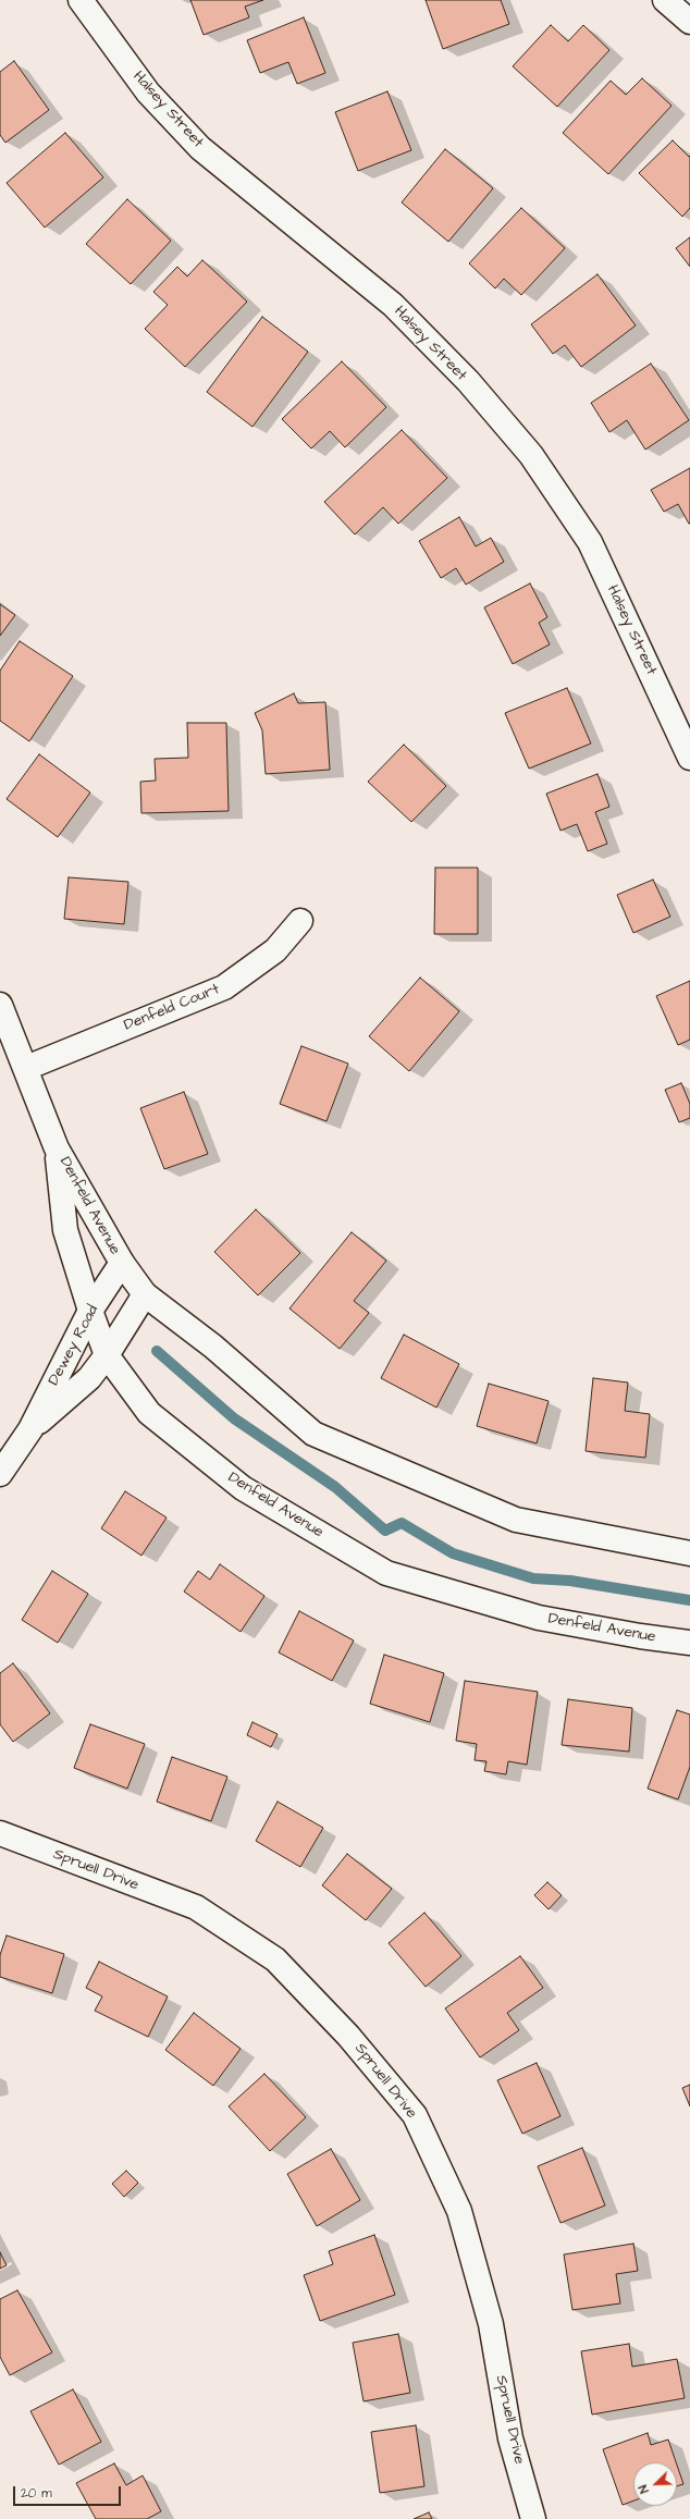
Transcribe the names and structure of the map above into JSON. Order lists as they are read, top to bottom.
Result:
{
  "streets": {
    "street": [
      "Halsey Street",
      "Denfeld Court",
      "Denfeld Avenue",
      "Dewey Road",
      "Spruell Drive"
    ]
  },
  "crossings": [
    ["Denfeld Court", "Denfeld Avenue"],
    ["Denfeld Avenue", "Dewey Road"]
  ],
  "scale_bar": "20 m",
  "north": "bottom left"
}
